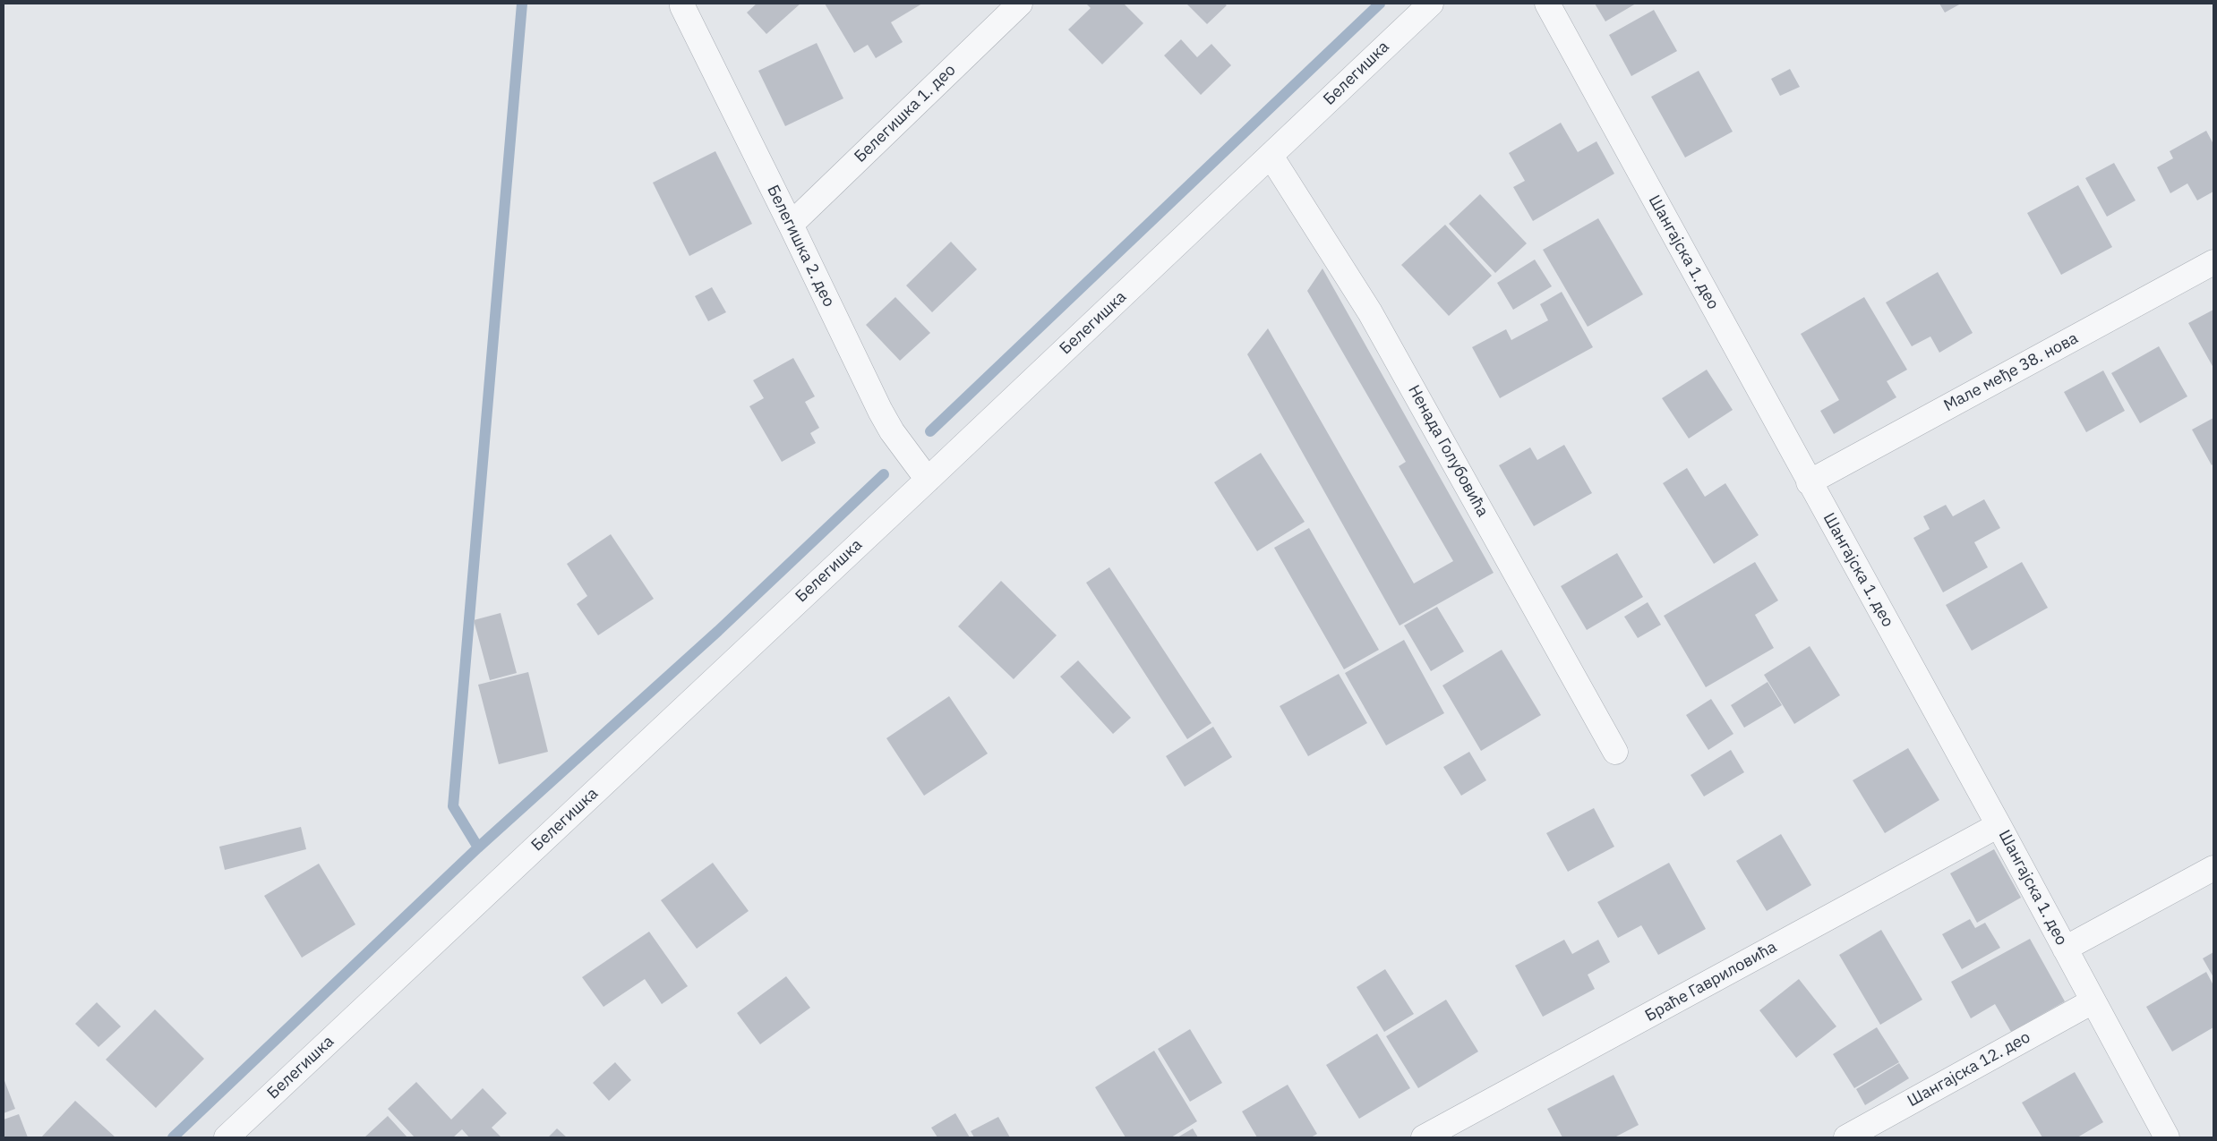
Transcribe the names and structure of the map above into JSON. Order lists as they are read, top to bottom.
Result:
{
  "streets": {
    "street": [
      "Белегишка",
      "Белегишка 1. део",
      "Белегишка 2. део",
      "Шангајска 1. део",
      "Мале међе 38. нова",
      "Ненада Голубовића",
      "Браће Гавриловића",
      "Шангајска 12. део"
    ]
  },
  "crossings": [
    ["Белегишка", "Белегишка 2. део"],
    ["Белегишка", "Ненада Голубовића"],
    ["Белегишка 1. део", "Белегишка 2. део"],
    ["Шангајска 1. део", "Мале међе 38. нова"],
    ["Шангајска 1. део", "Браће Гавриловића"],
    ["Шангајска 1. део", "Шангајска 12. део"]
  ]
}
